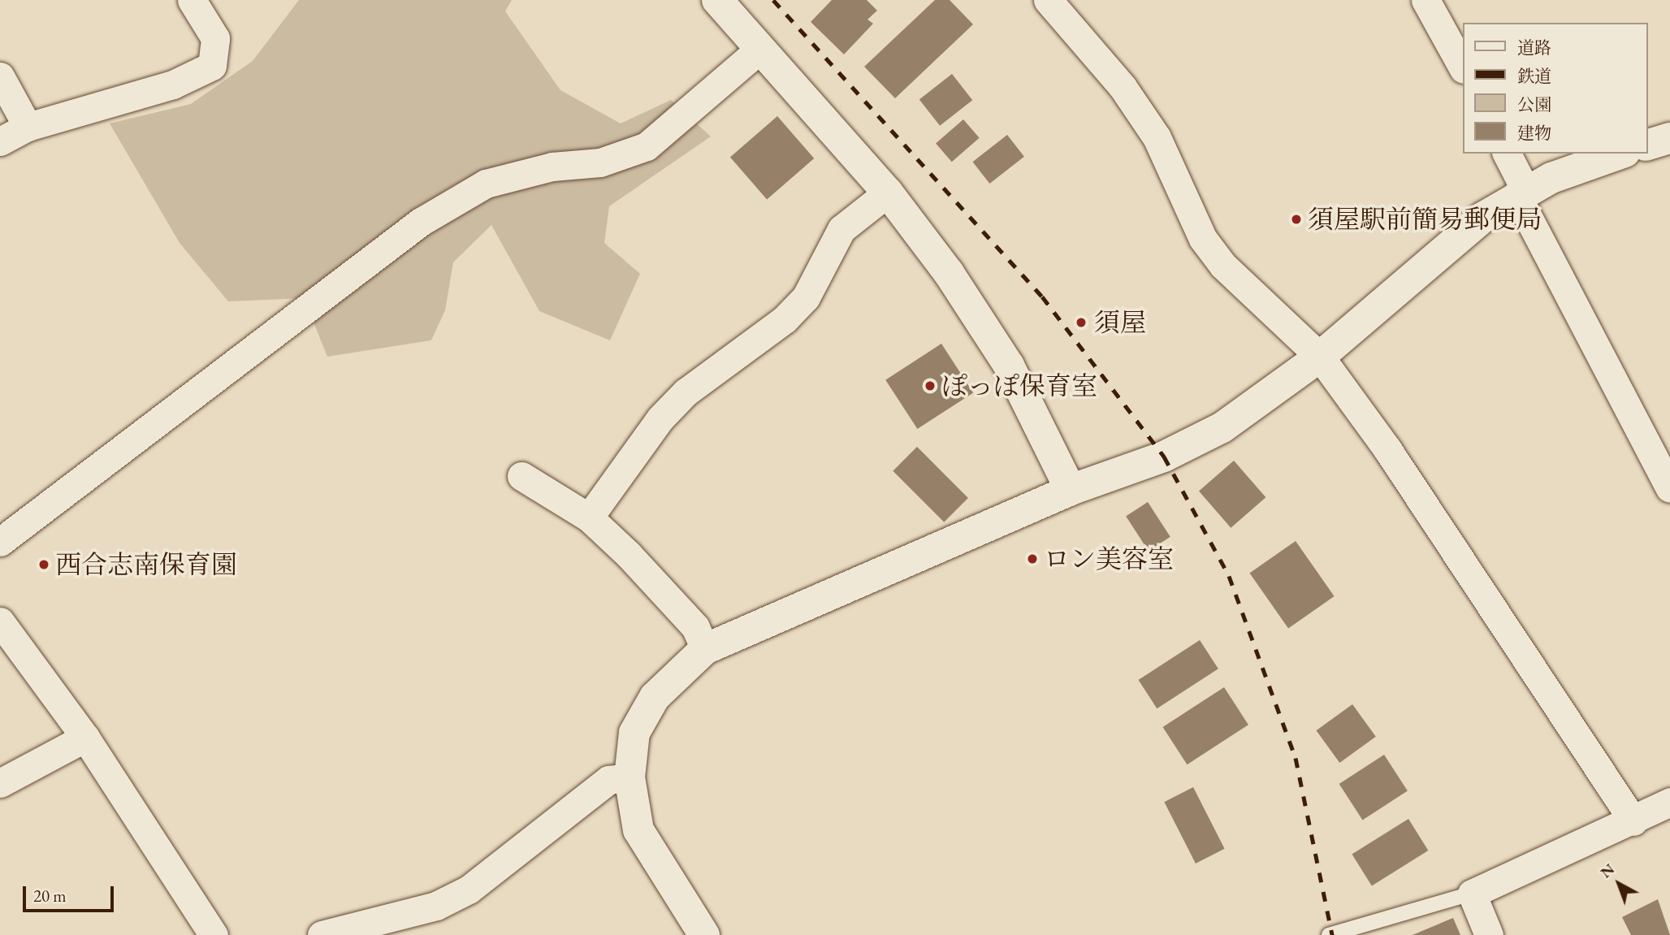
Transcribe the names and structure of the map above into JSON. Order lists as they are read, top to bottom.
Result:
{
  "places": [
    "須屋駅前簡易郵便局",
    "須屋",
    "ぽっぽ保育室",
    "ロン美容室",
    "西合志南保育園"
  ],
  "legend": [
    "道路",
    "鉄道",
    "公園",
    "建物"
  ],
  "scale_bar": "20 m",
  "north": "top left"
}
